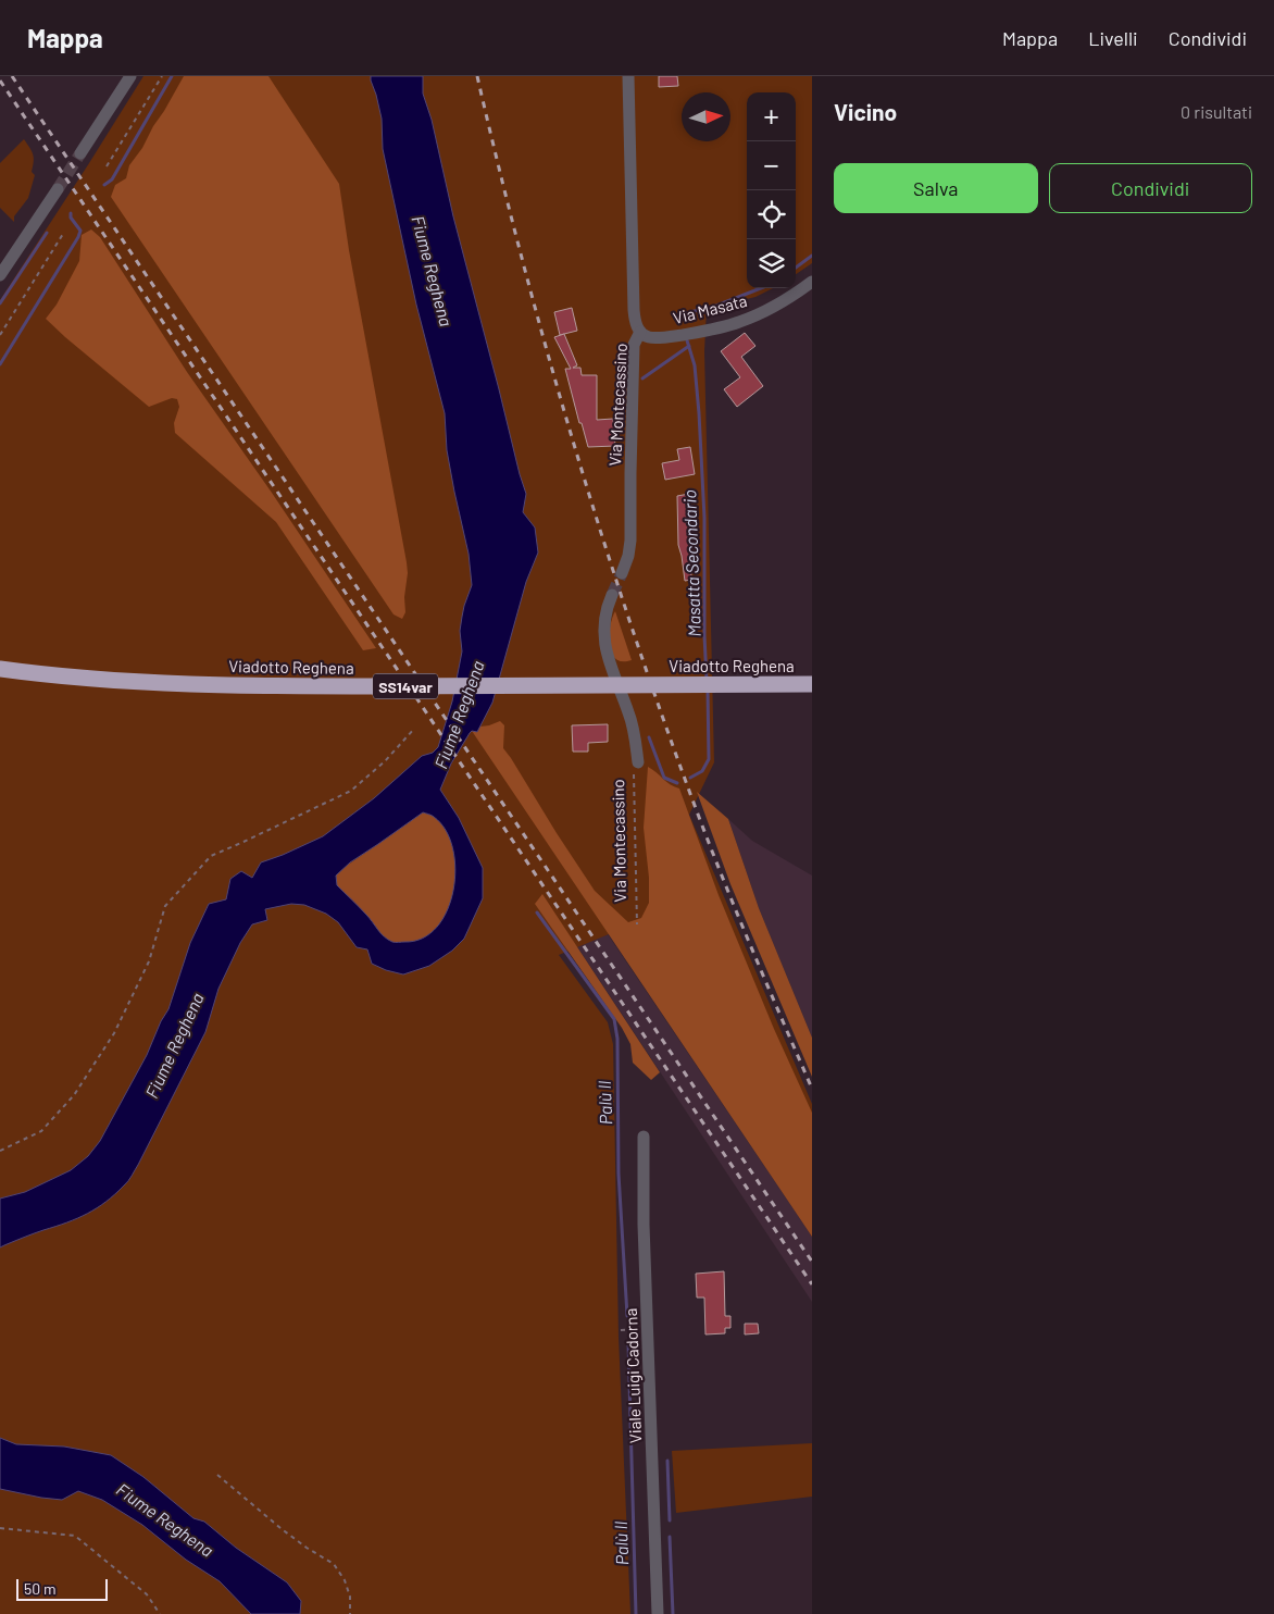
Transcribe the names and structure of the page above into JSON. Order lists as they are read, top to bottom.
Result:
{
  "streets": {
    "highway": ["Viadotto Reghena", "SS14var"],
    "street": ["Via Masata", "Via Montecassino", "Viale Luigi Cadorna"]
  },
  "crossings": [
    ["Via Masata", "Via Montecassino"]
  ],
  "water": ["Fiume Reghena", "Masatta Secondario", "Palù II"],
  "scale_bar": "50 m",
  "north": "right",
  "page": {
    "header": "Mappa",
    "nav": ["Mappa", "Livelli", "Condividi"],
    "heading": ["Vicino", "0 risultati"],
    "map_buttons": ["+", "−"],
    "buttons": ["Salva", "Condividi"],
    "scale": "50 m"
  }
}
